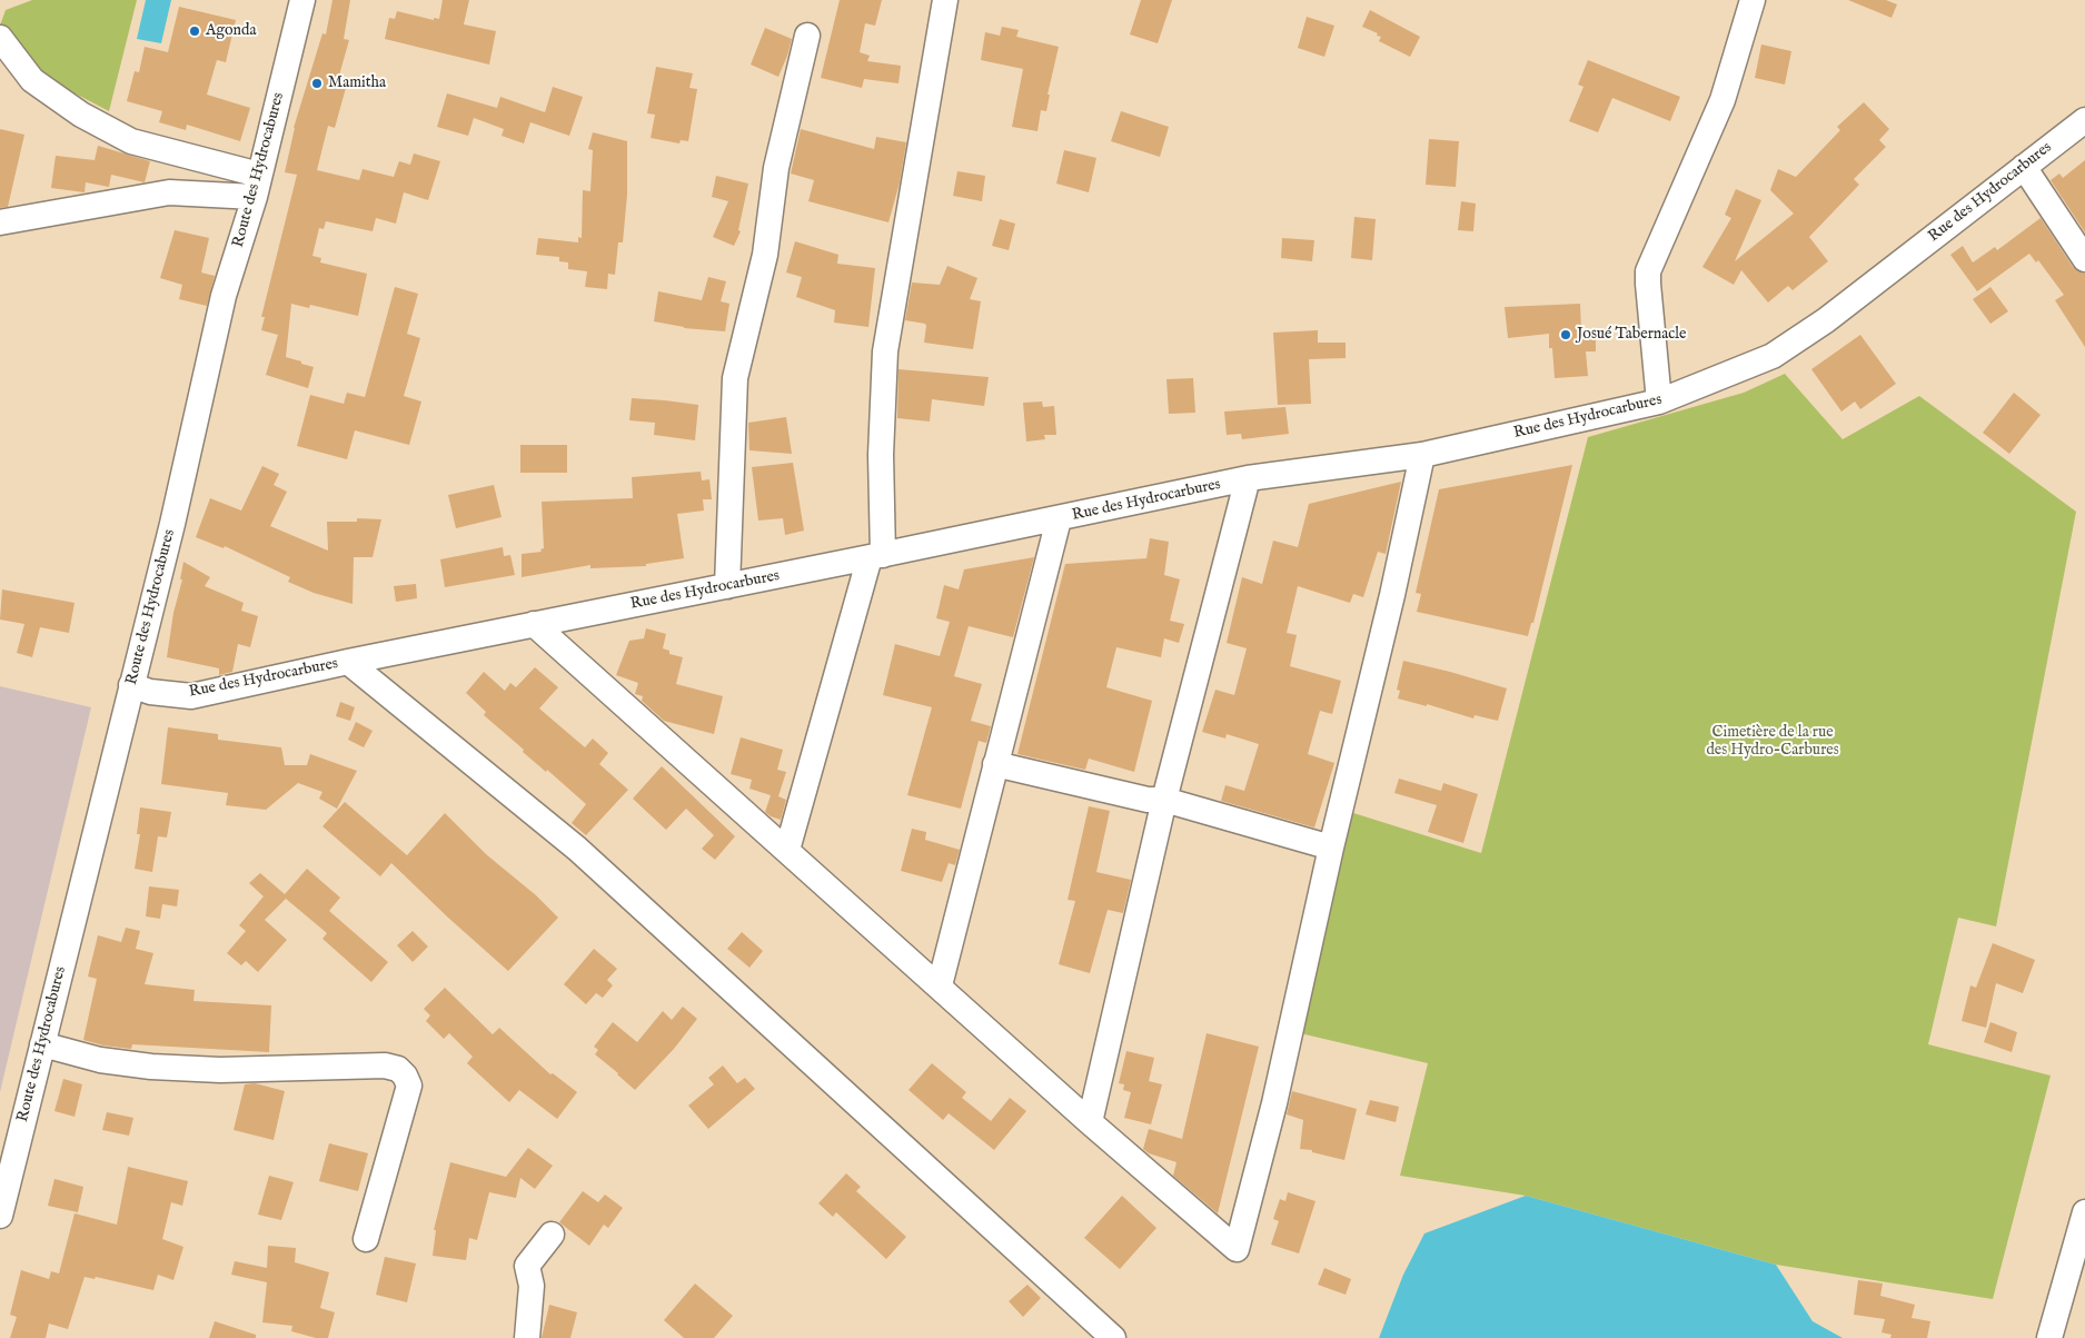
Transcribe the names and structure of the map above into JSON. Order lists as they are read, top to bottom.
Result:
{
  "streets": {
    "street": ["Route des Hydrocabures", "Rue des Hydrocarbures"]
  },
  "crossings": [
    ["Route des Hydrocabures", "Rue des Hydrocarbures"]
  ],
  "parks": ["Cimetière de la rue des Hydro-Carbures"],
  "places": ["Agonda", "Mamitha", "Josué Tabernacle"]
}
